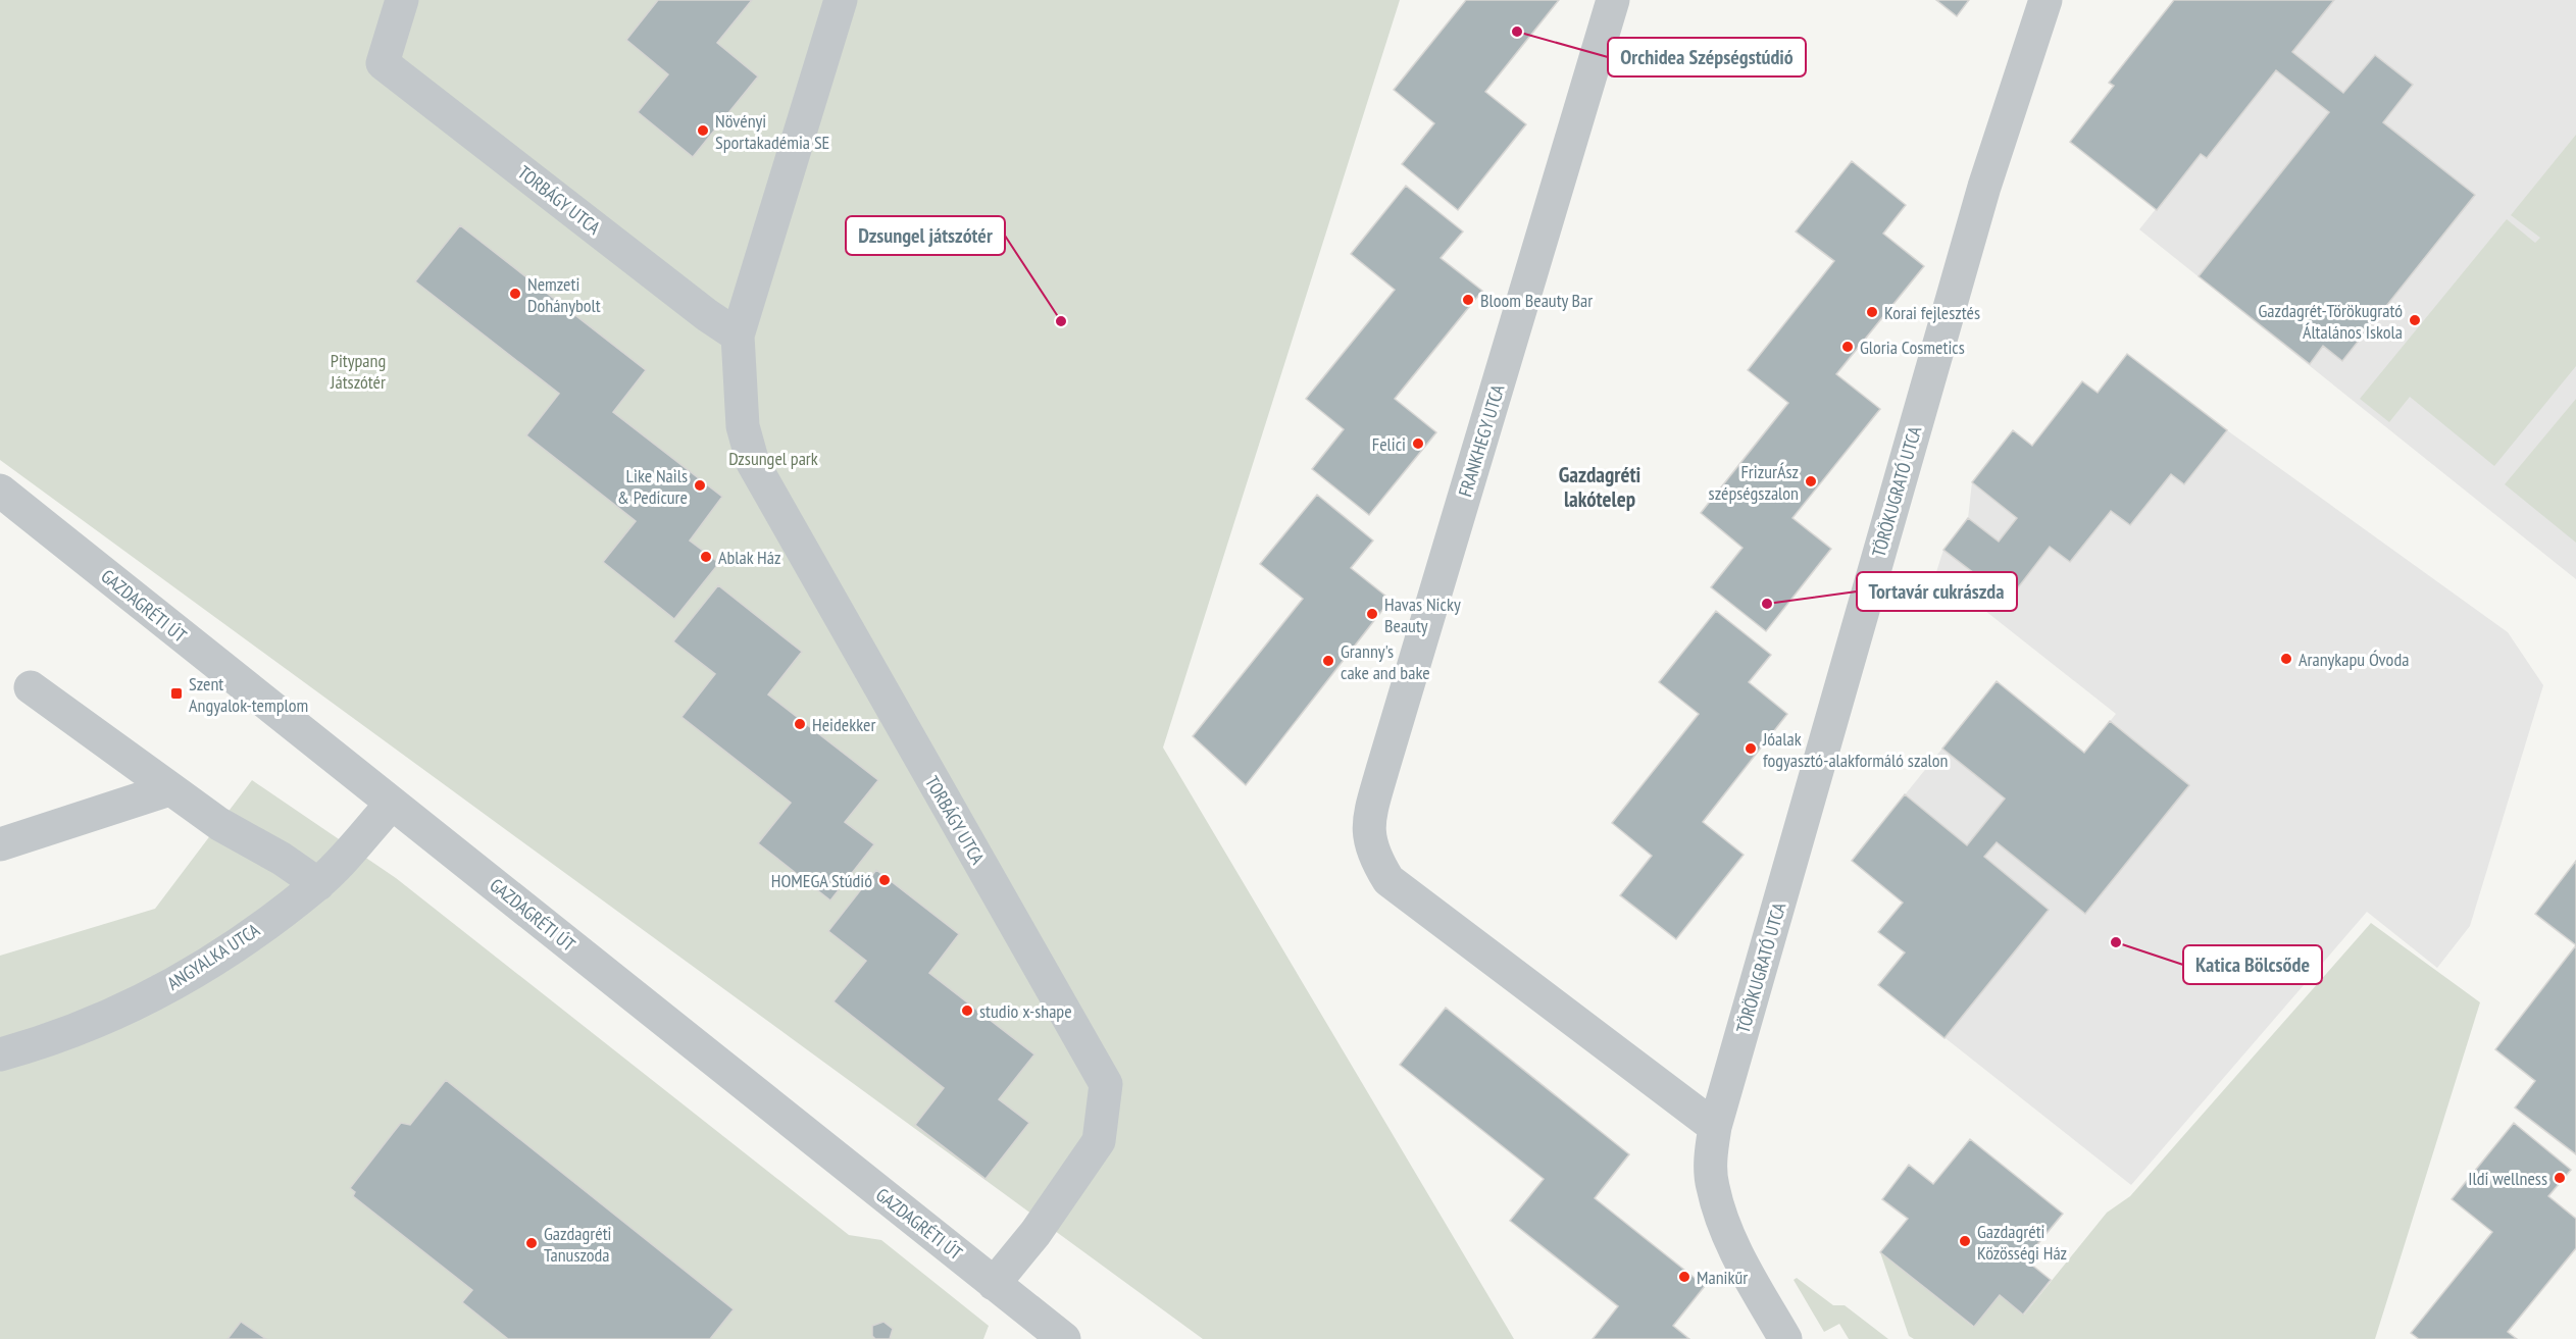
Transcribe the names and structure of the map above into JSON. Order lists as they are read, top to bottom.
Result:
{
  "streets": {
    "street": [
      "TORBÁGY UTCA",
      "FRANKHEGY UTCA",
      "TÖRÖKUGRATÓ UTCA",
      "GAZDAGRÉTI ÚT",
      "ANGYALKA UTCA"
    ]
  },
  "crossings": [
    ["TORBÁGY UTCA", "GAZDAGRÉTI ÚT"],
    ["FRANKHEGY UTCA", "TÖRÖKUGRATÓ UTCA"],
    ["GAZDAGRÉTI ÚT", "ANGYALKA UTCA"]
  ],
  "districts": ["Gazdagréti lakótelep"],
  "parks": ["Pitypang Játszótér", "Dzsungel park"],
  "places": {
    "other": [
      "Orchidea Szépségstúdió",
      "Növényi Sportakadémia SE",
      "Nemzeti Dohánybolt",
      "Bloom Beauty Bar",
      "Korai fejlesztés",
      "Gazdagrét-Törökugrató Általános Iskola",
      "Dzsungel játszótér",
      "Gloria Cosmetics",
      "Felici",
      "FrizurÁsz szépségszalon",
      "Like Nails & Pedicure",
      "Ablak Ház",
      "Tortavár cukrászda",
      "Havas Nicky Beauty",
      "Aranykapu Óvoda",
      "Granny's cake and bake",
      "Heidekker",
      "Jóalak fogyasztó-alakformáló szalon",
      "HOMEGA Stúdió",
      "Katica Bölcsőde",
      "studio x-shape",
      "Ildi wellness",
      "Gazdagréti Közösségi Ház",
      "Gazdagréti Tanuszoda",
      "Manikűr"
    ],
    "transit": ["Szent Angyalok-templom"]
  }
}
